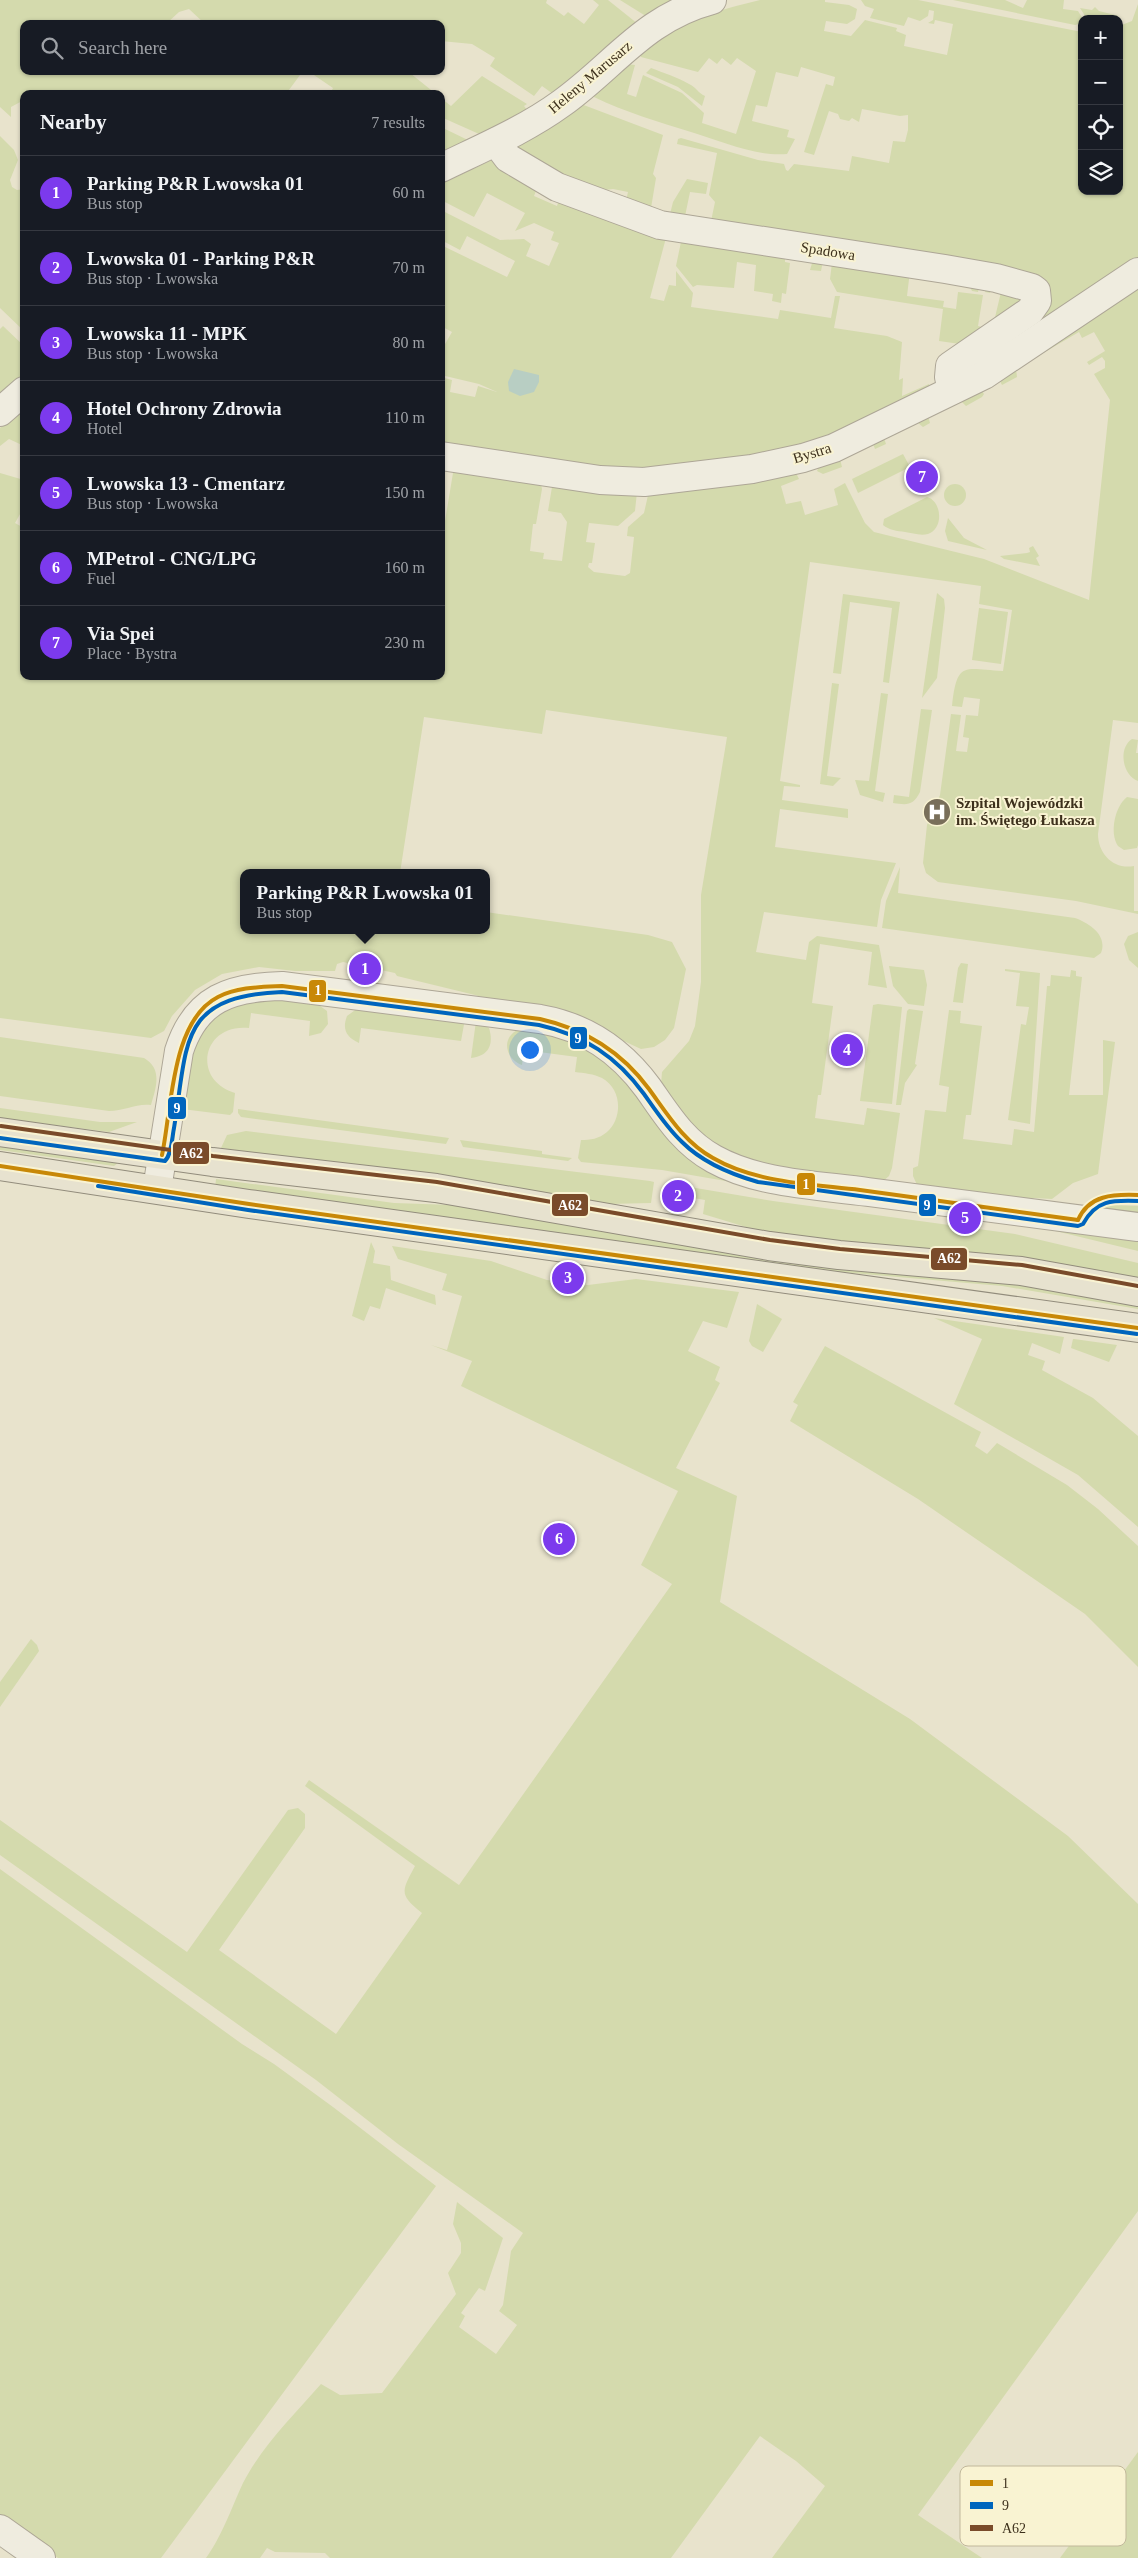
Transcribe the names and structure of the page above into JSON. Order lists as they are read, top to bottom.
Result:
{
  "streets": {
    "street": ["Heleny Marusarz", "Spadowa", "Bystra"]
  },
  "crossings": [
    ["Heleny Marusarz", "Spadowa"],
    ["Spadowa", "Bystra"]
  ],
  "places": {
    "hospital": ["Szpital Wojewódzki im. Świętego Łukasza"]
  },
  "lines": ["transit line 1", "transit line 9", "transit line A62"],
  "legend": ["1", "9", "A62"],
  "page": {
    "map_buttons": ["+", "−"],
    "search": "Search here",
    "heading": ["Nearby", "7 results"],
    "list": [
      {
        "mark": "1",
        "name": "Parking P&R Lwowska 01",
        "note": "Bus stop",
        "value": "60 m"
      },
      {
        "mark": "2",
        "name": "Lwowska 01 - Parking P&R",
        "note": "Bus stop · Lwowska",
        "value": "70 m"
      },
      {
        "mark": "3",
        "name": "Lwowska 11 - MPK",
        "note": "Bus stop · Lwowska",
        "value": "80 m"
      },
      {
        "mark": "4",
        "name": "Hotel Ochrony Zdrowia",
        "note": "Hotel",
        "value": "110 m"
      },
      {
        "mark": "5",
        "name": "Lwowska 13 - Cmentarz",
        "note": "Bus stop · Lwowska",
        "value": "150 m"
      },
      {
        "mark": "6",
        "name": "MPetrol - CNG/LPG",
        "note": "Fuel",
        "value": "160 m"
      },
      {
        "mark": "7",
        "name": "Via Spei",
        "note": "Place · Bystra",
        "value": "230 m"
      }
    ],
    "pins": [
      "7",
      "1",
      "4",
      "2",
      "5",
      "3",
      "6"
    ],
    "popup": ["Parking P&R Lwowska 01", "Bus stop"]
  }
}
